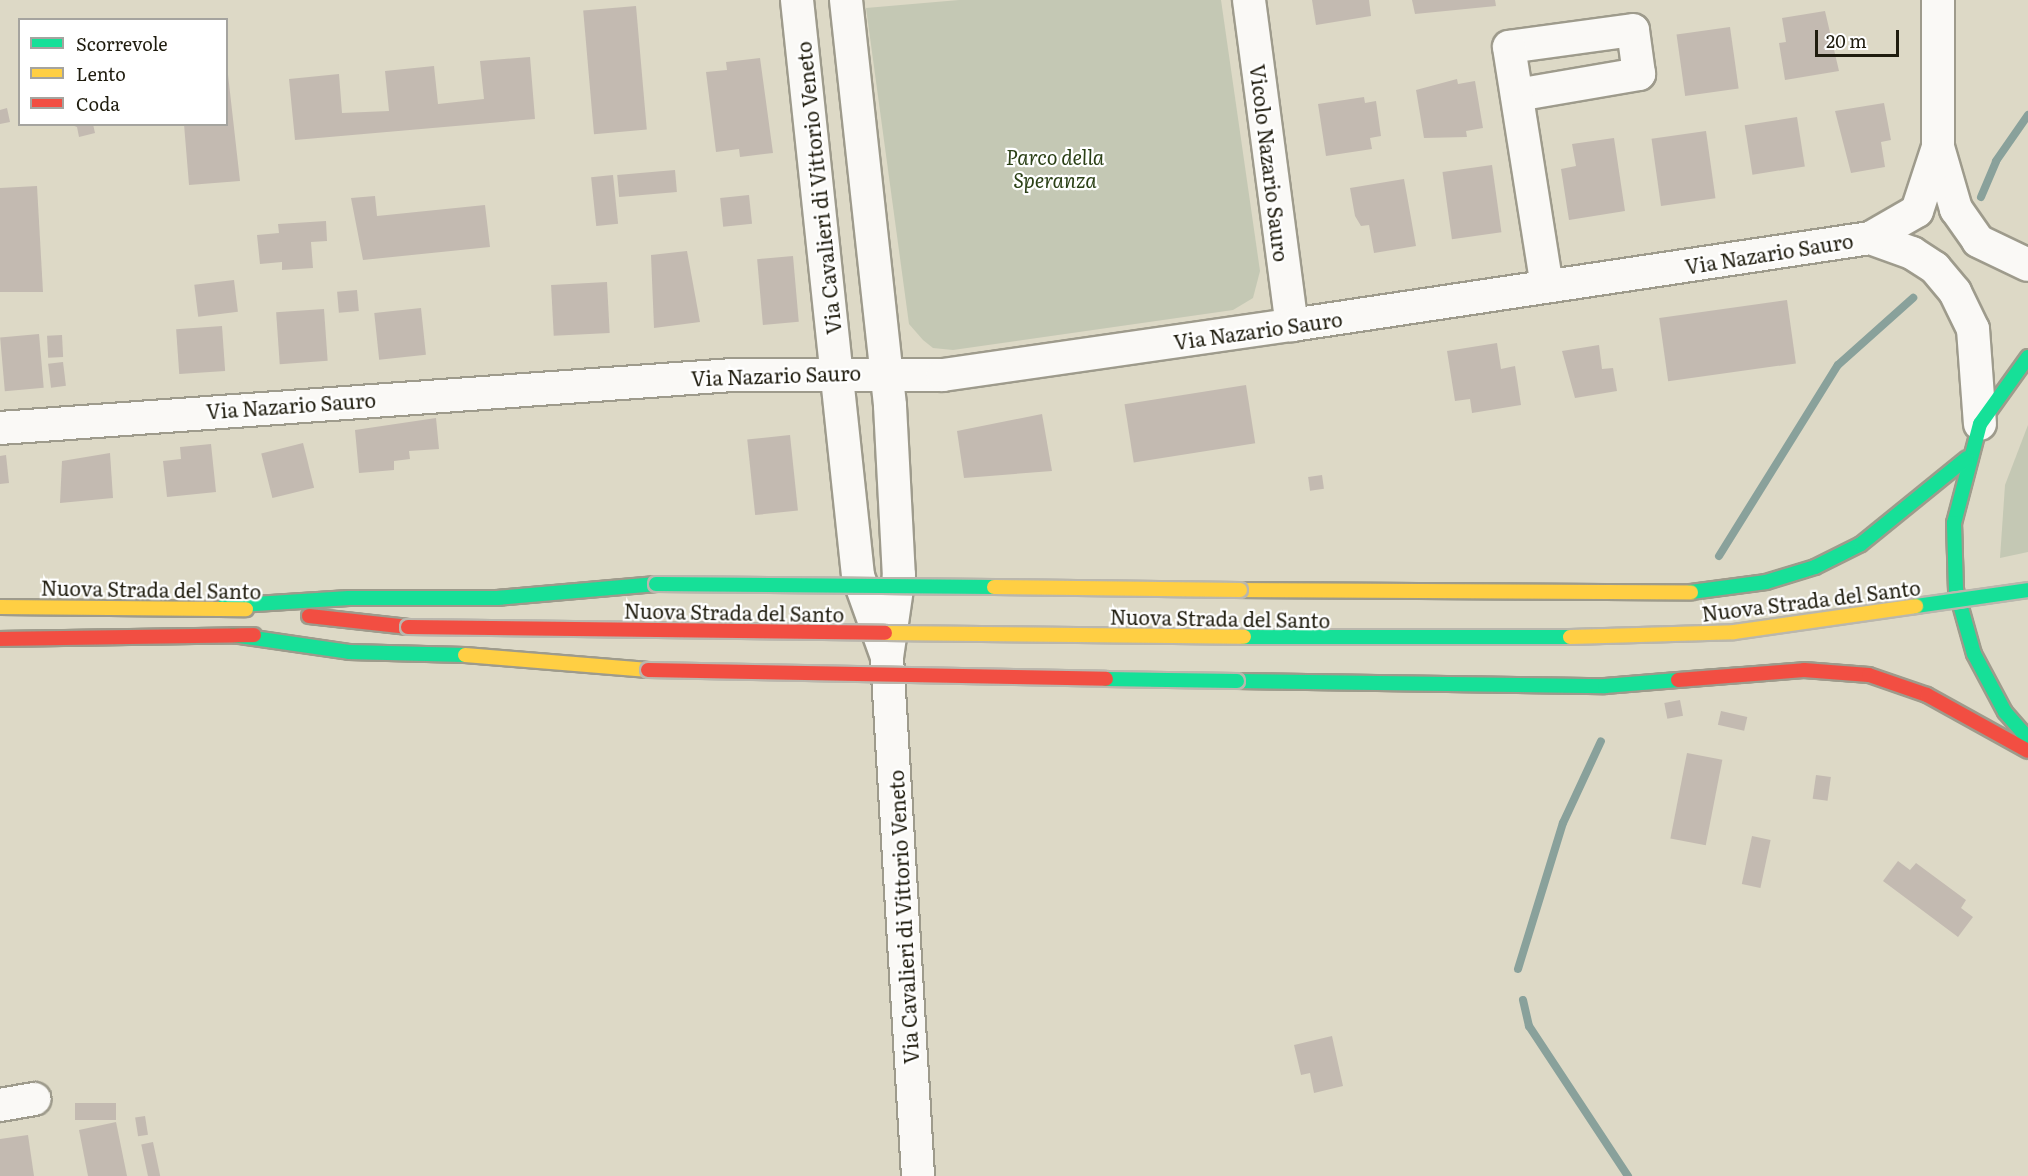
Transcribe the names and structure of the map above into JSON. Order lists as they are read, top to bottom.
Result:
{
  "streets": {
    "main road": ["Nuova Strada del Santo"],
    "street": ["Vicolo Nazario Sauro", "Via Cavalieri di Vittorio Veneto", "Via Nazario Sauro"]
  },
  "crossings": [
    ["Vicolo Nazario Sauro", "Via Nazario Sauro"],
    ["Via Cavalieri di Vittorio Veneto", "Via Nazario Sauro"]
  ],
  "parks": ["Parco della Speranza"],
  "legend": ["Scorrevole", "Lento", "Coda"],
  "scale_bar": "20 m"
}
